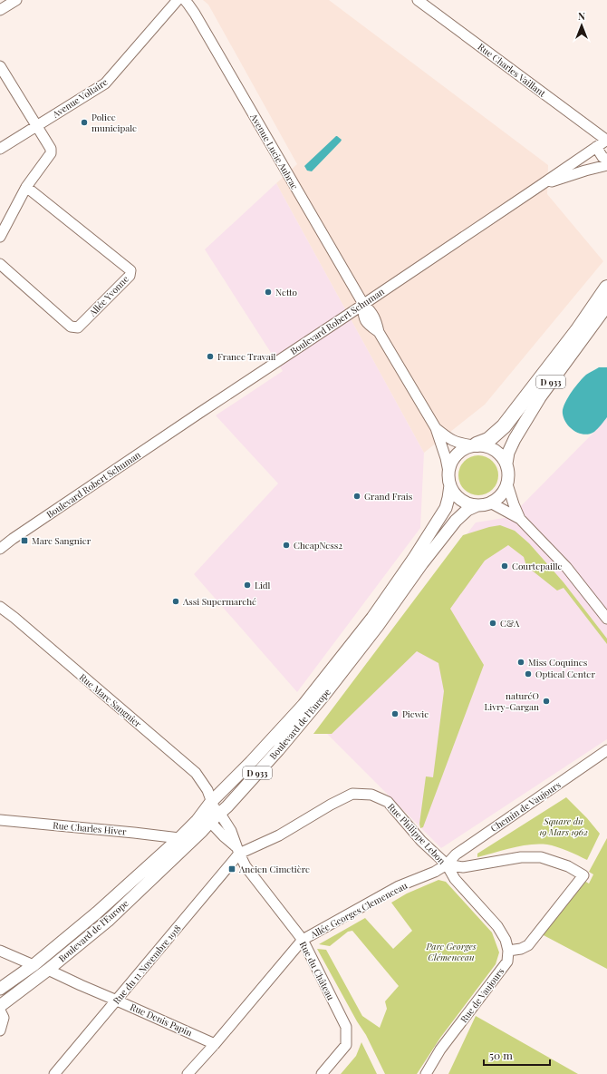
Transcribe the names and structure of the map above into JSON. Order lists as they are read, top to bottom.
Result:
{
  "streets": {
    "highway": ["D 933"],
    "main road": ["Boulevard de l'Europe"],
    "street": [
      "Rue Charles Vaillant",
      "Avenue Voltaire",
      "Avenue Lucie Aubrac",
      "Allée Yvonne",
      "Boulevard Robert Schuman",
      "Rue Marc Sangnier",
      "Chemin de Vaujours",
      "Rue Charles Hiver",
      "Rue Philippe Lebon",
      "Allée Georges Clemenceau",
      "Rue du 11 Novembre 1918",
      "Rue du Château",
      "Rue de Vaujours",
      "Rue Denis Papin"
    ]
  },
  "crossings": [
    ["Rue Charles Vaillant", "Boulevard Robert Schuman"],
    ["Avenue Lucie Aubrac", "Boulevard Robert Schuman"],
    ["Avenue Lucie Aubrac", "D 933"],
    ["Avenue Lucie Aubrac", "Boulevard de l'Europe"],
    ["D 933", "Boulevard de l'Europe"],
    ["Rue Marc Sangnier", "Boulevard de l'Europe"],
    ["Boulevard de l'Europe", "Rue Charles Hiver"],
    ["Boulevard de l'Europe", "Rue Denis Papin"],
    ["Chemin de Vaujours", "Rue Philippe Lebon"],
    ["Chemin de Vaujours", "Allée Georges Clemenceau"],
    ["Rue Philippe Lebon", "Allée Georges Clemenceau"],
    ["Rue Philippe Lebon", "Rue du 11 Novembre 1918"],
    ["Rue Philippe Lebon", "Rue du Château"],
    ["Rue Philippe Lebon", "Rue de Vaujours"],
    ["Allée Georges Clemenceau", "Rue du Château"],
    ["Allée Georges Clemenceau", "Rue Denis Papin"],
    ["Rue du 11 Novembre 1918", "Rue du Château"],
    ["Rue du 11 Novembre 1918", "Rue Denis Papin"]
  ],
  "parks": ["Square du 19 Mars 1962", "Parc Georges Clémenceau"],
  "places": {
    "other": [
      "Police municipale",
      "Netto",
      "France Travail",
      "Grand Frais",
      "CheapNess2",
      "Courtepaille",
      "Lidl",
      "Assi Supermarché",
      "C&A",
      "Miss Coquines",
      "Optical Center",
      "naturéO Livry-Gargan",
      "Picwic"
    ],
    "transit": ["Marc Sangnier", "Ancien Cimetière"]
  },
  "scale_bar": "50 m",
  "north": "top"
}
